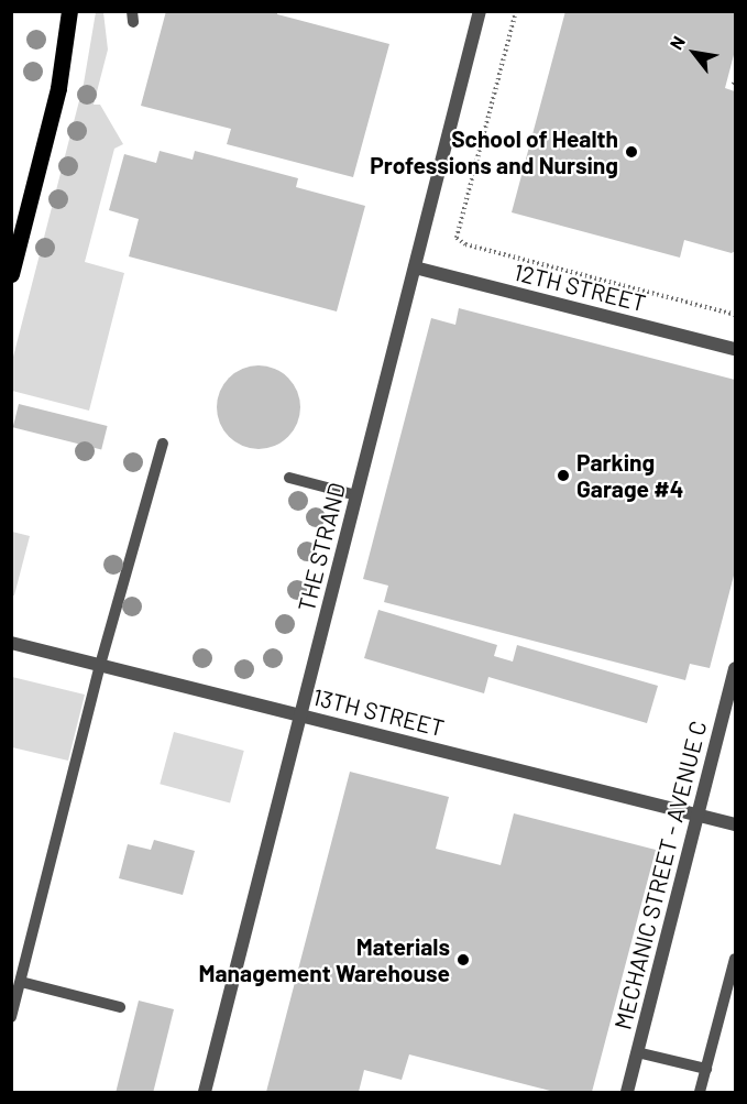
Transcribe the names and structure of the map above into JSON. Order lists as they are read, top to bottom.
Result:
{
  "streets": {
    "street": [
      "12TH STREET",
      "THE STRAND",
      "13TH STREET",
      "MECHANIC STREET - AVENUE C"
    ]
  },
  "crossings": [
    ["12TH STREET", "THE STRAND"],
    ["THE STRAND", "13TH STREET"],
    ["13TH STREET", "MECHANIC STREET - AVENUE C"]
  ],
  "places": ["School of Health Professions and Nursing", "Parking Garage #4", "Materials Management Warehouse"],
  "north": "top left"
}
